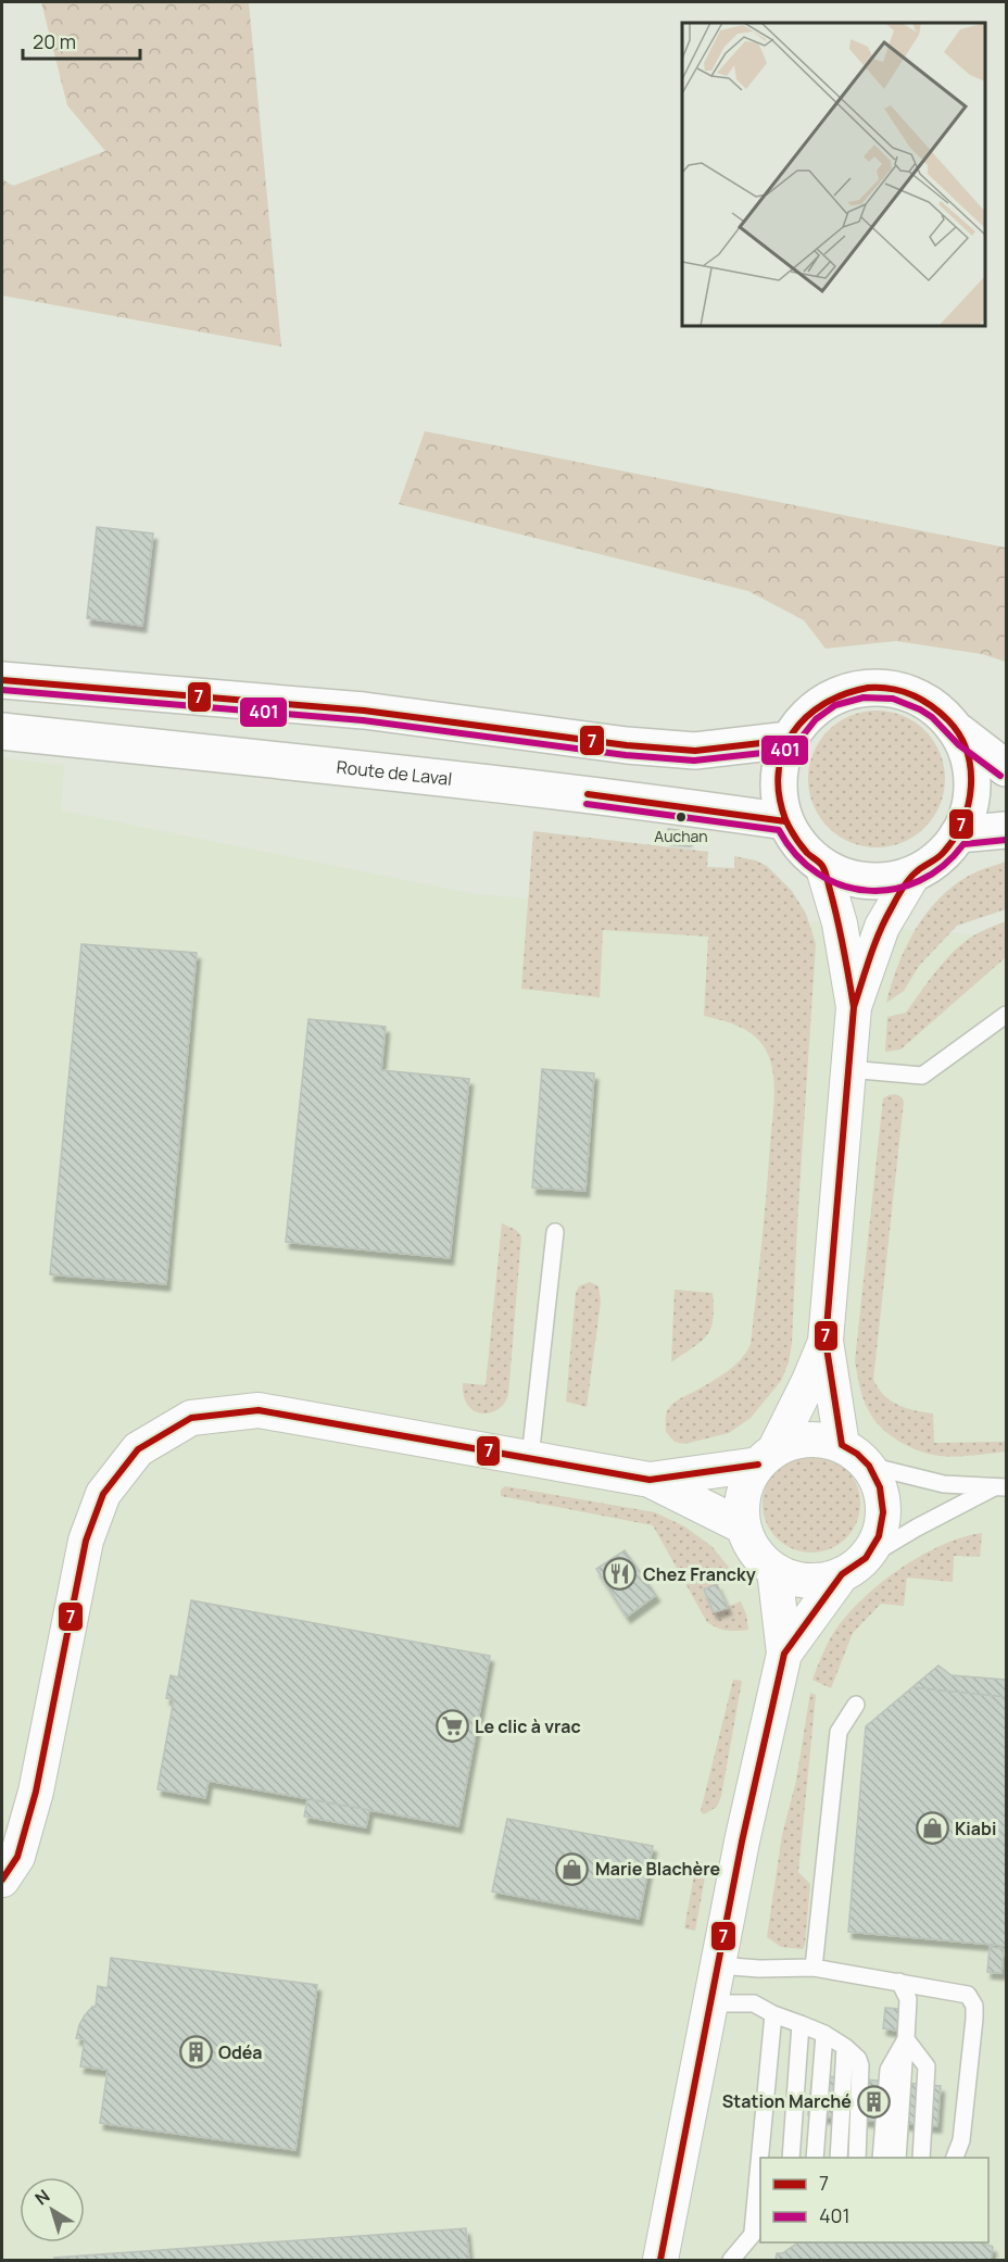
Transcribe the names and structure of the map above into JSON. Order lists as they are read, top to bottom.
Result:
{
  "streets": {
    "main road": ["Route de Laval"]
  },
  "places": {
    "other": ["Auchan"],
    "restaurant": ["Chez Francky"],
    "supermarket": ["Le clic à vrac"],
    "shop": ["Kiabi", "Marie Blachère"],
    "building": ["Odéa", "Station Marché"]
  },
  "lines": ["transit line 7", "transit line 401"],
  "legend": ["7", "401"],
  "scale_bar": "20 m",
  "north": "top left"
}
